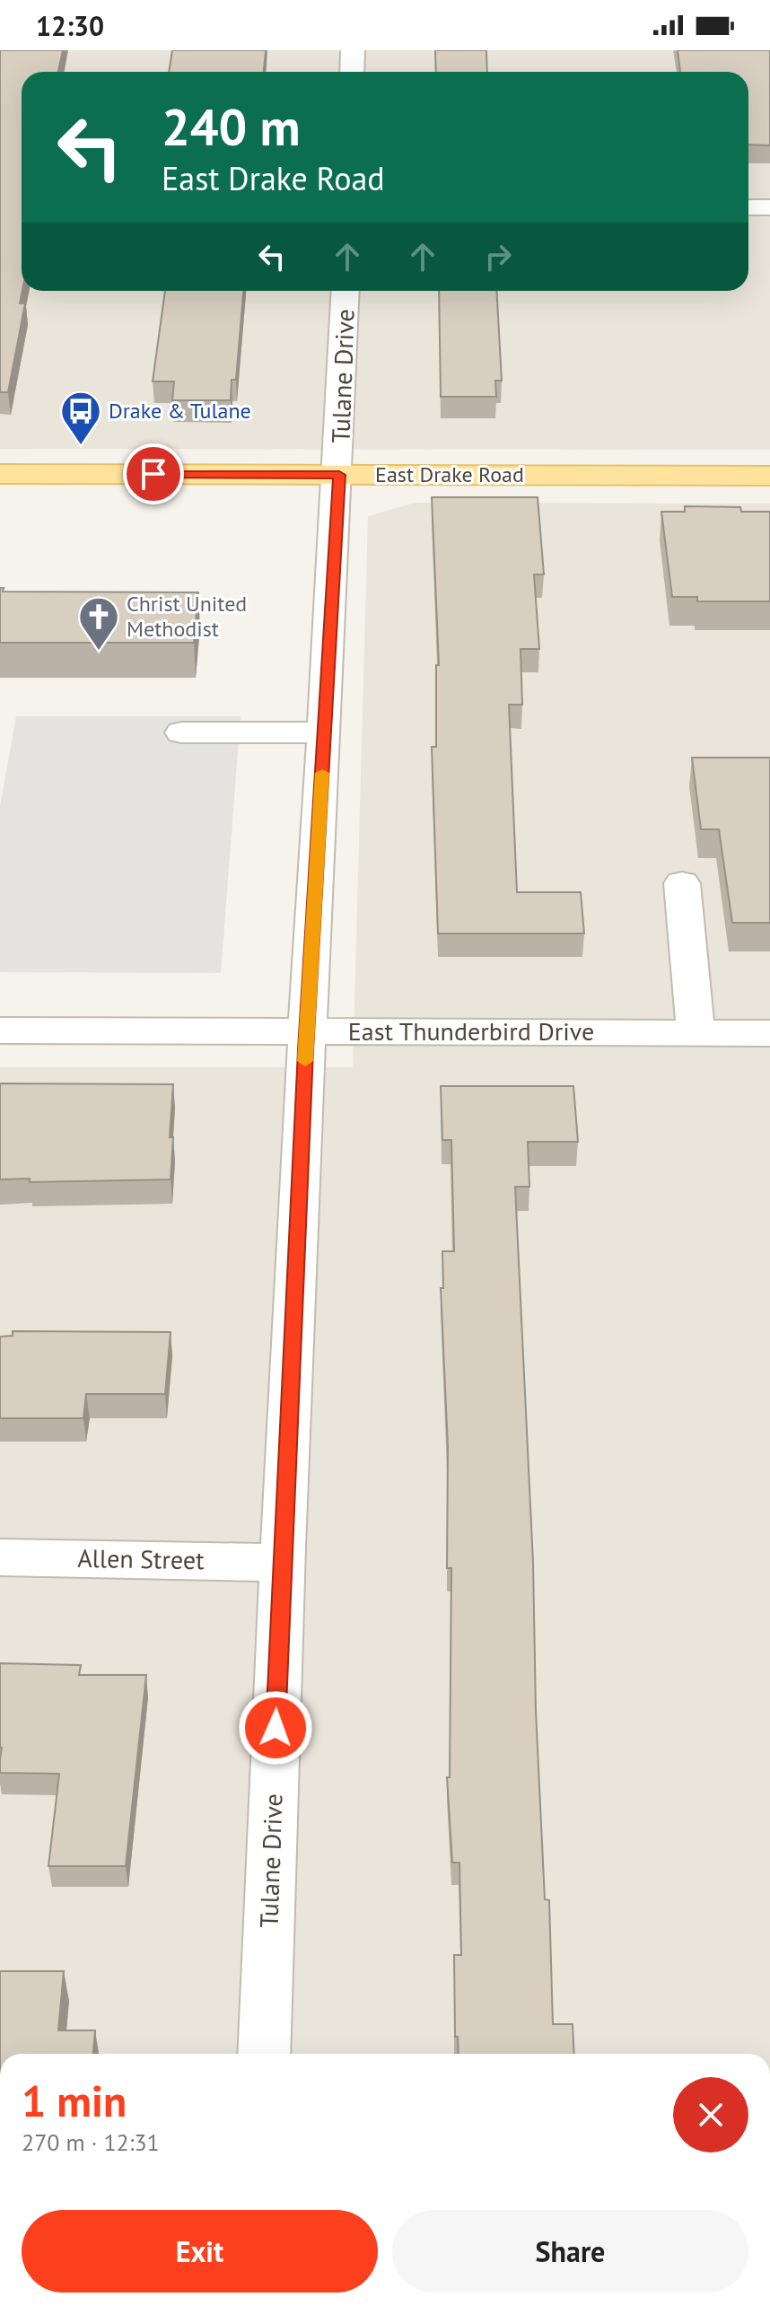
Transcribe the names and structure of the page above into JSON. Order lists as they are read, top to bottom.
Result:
{
  "streets": {
    "main road": ["East Drake Road"],
    "street": ["Tulane Drive", "East Thunderbird Drive", "Allen Street"]
  },
  "crossings": [
    ["Tulane Drive", "East Drake Road"],
    ["Tulane Drive", "East Thunderbird Drive"],
    ["Tulane Drive", "Allen Street"]
  ],
  "places": {
    "bus stop": ["Drake & Tulane"],
    "church": ["Christ United Methodist"]
  },
  "page": {
    "status": "12:30",
    "turn": ["240 m", "East Drake Road"],
    "heading": ["1 min", "270 m · 12:31"],
    "buttons": ["Exit", "Share"]
  }
}
